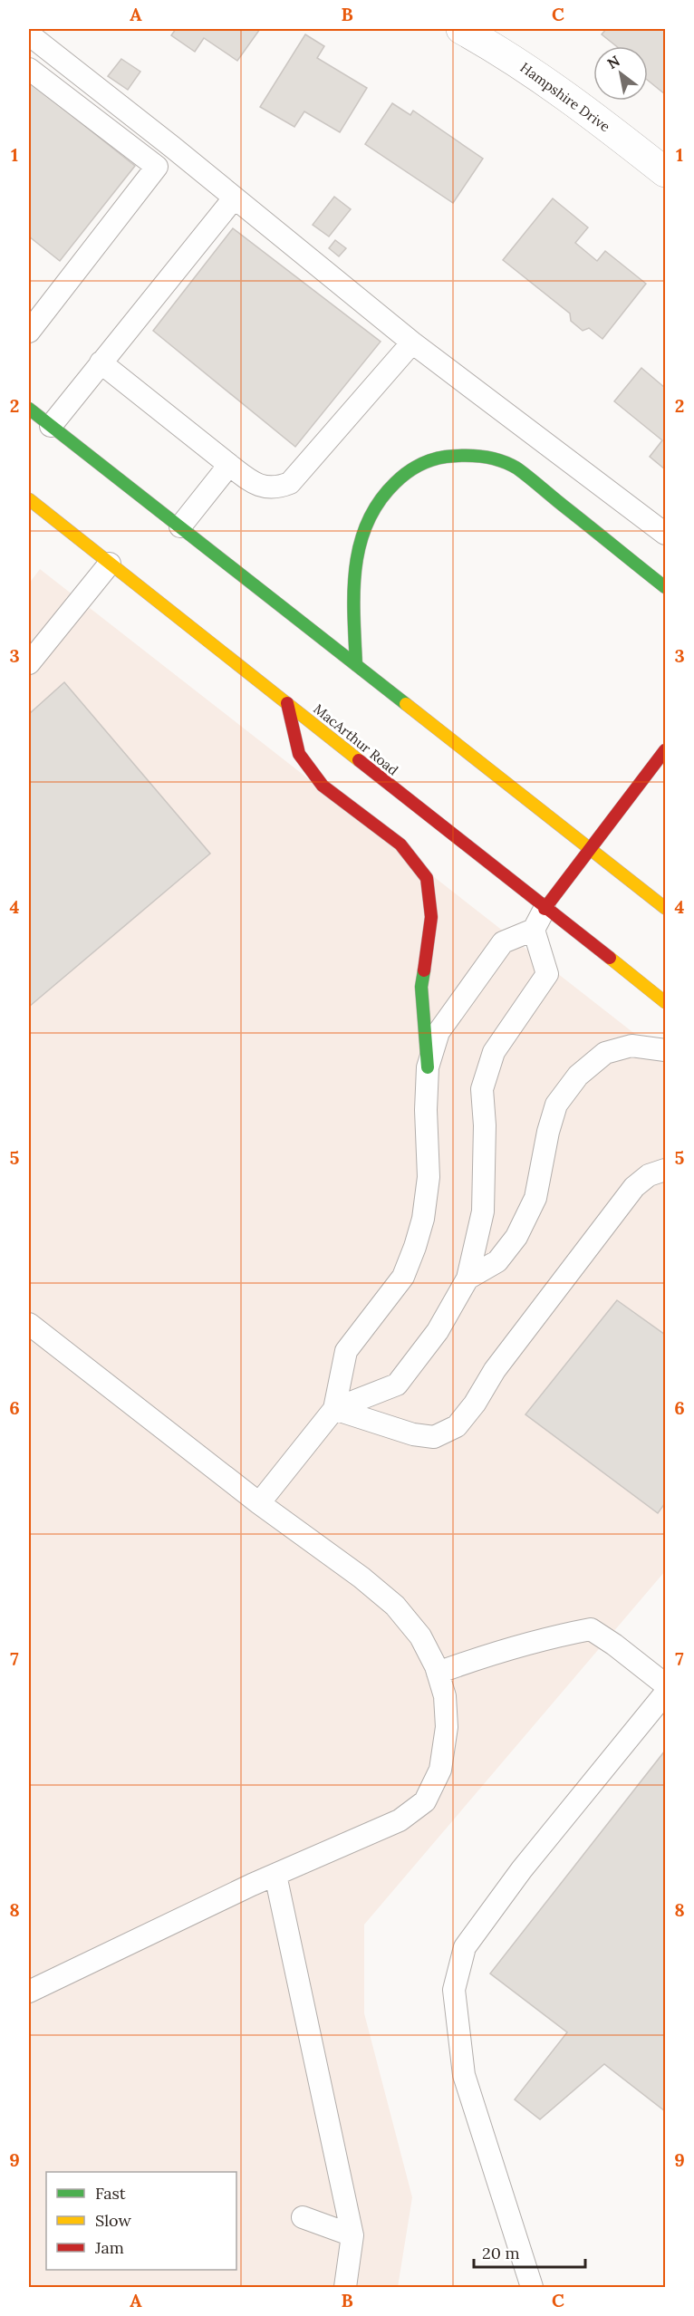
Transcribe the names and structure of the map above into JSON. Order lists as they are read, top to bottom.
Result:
{
  "streets": {
    "highway": ["MacArthur Road"],
    "street": ["Hampshire Drive"]
  },
  "legend": ["Fast", "Slow", "Jam"],
  "scale_bar": "20 m",
  "north": "top left",
  "grid": {
    "columns": ["A", "B", "C"],
    "rows": [
      "1",
      "2",
      "3",
      "4",
      "5",
      "6",
      "7",
      "8",
      "9"
    ]
  }
}
